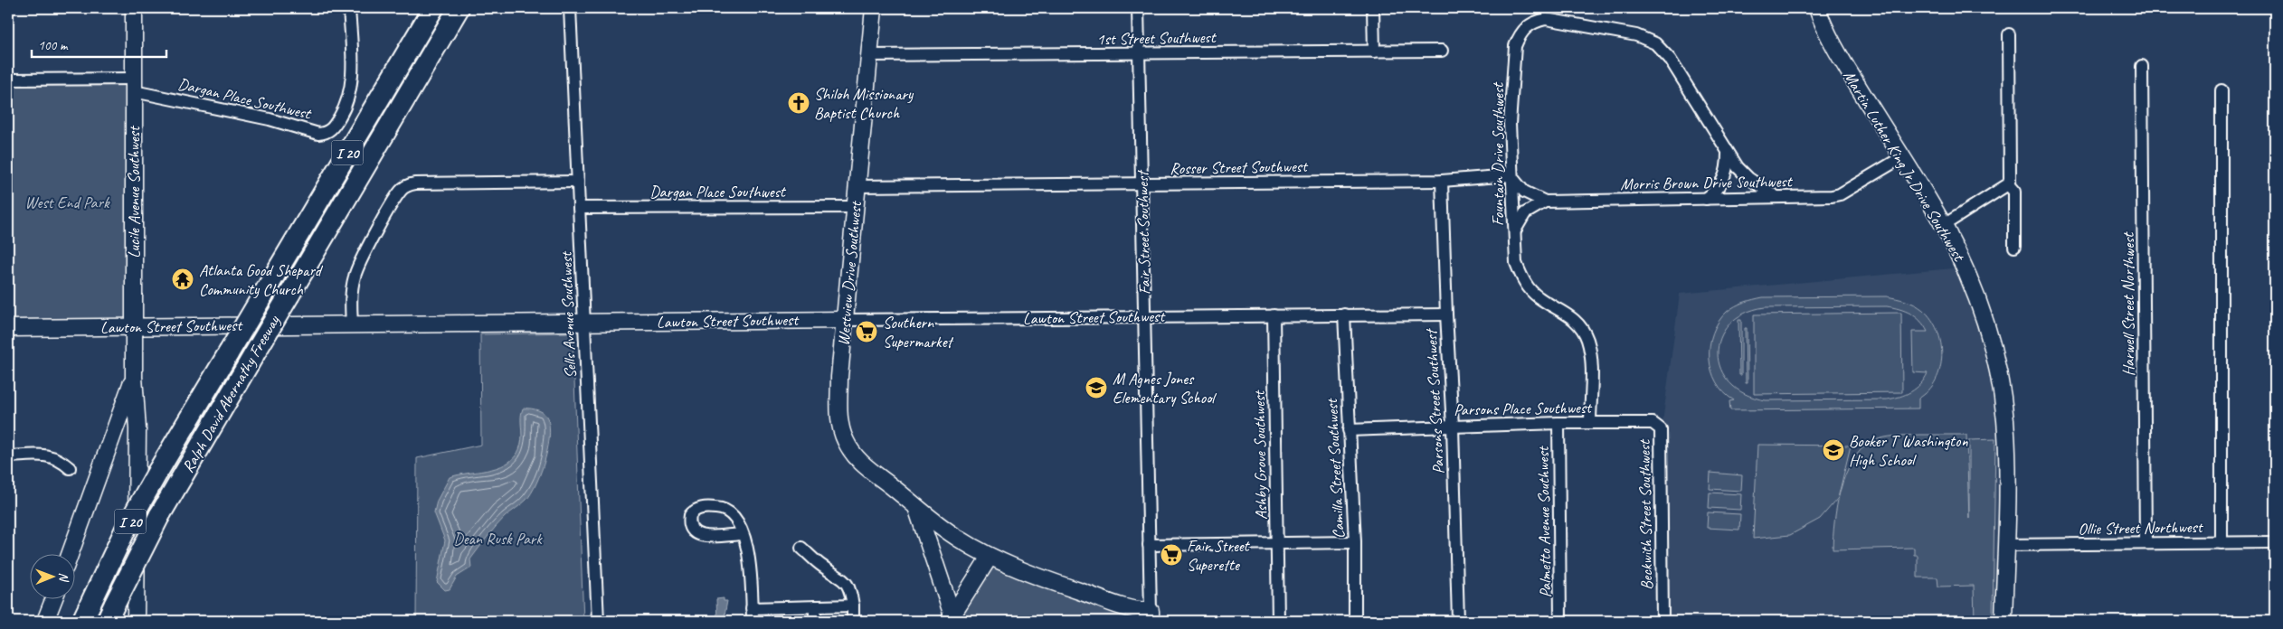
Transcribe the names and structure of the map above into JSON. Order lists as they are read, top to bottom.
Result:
{
  "streets": {
    "highway": ["I 20", "Ralph David Abernathy Freeway"],
    "street": [
      "1st Street Southwest",
      "Dargan Place Southwest",
      "Fountain Drive Southwest",
      "Martin Luther King Jr Drive Southwest",
      "Rosser Street Southwest",
      "Morris Brown Drive Southwest",
      "Lucile Avenue Southwest",
      "Fair Street Southwest",
      "Westview Drive Southwest",
      "Harwell Street Northwest",
      "Sells Avenue Southwest",
      "Lawton Street Southwest",
      "Parsons Street Southwest",
      "Parsons Place Southwest",
      "Ashby Grove Southwest",
      "Camilla Street Southwest",
      "Beckwith Street Southwest",
      "Palmetto Avenue Southwest",
      "Ollie Street Northwest"
    ]
  },
  "crossings": [
    ["1st Street Southwest", "Fair Street Southwest"],
    ["1st Street Southwest", "Westview Drive Southwest"],
    ["Dargan Place Southwest", "Lucile Avenue Southwest"],
    ["Dargan Place Southwest", "Westview Drive Southwest"],
    ["Dargan Place Southwest", "Sells Avenue Southwest"],
    ["Fountain Drive Southwest", "Rosser Street Southwest"],
    ["Fountain Drive Southwest", "Morris Brown Drive Southwest"],
    ["Fountain Drive Southwest", "Parsons Place Southwest"],
    ["Martin Luther King Jr Drive Southwest", "Morris Brown Drive Southwest"],
    ["Martin Luther King Jr Drive Southwest", "Ollie Street Northwest"],
    ["Rosser Street Southwest", "Morris Brown Drive Southwest"],
    ["Rosser Street Southwest", "Fair Street Southwest"],
    ["Rosser Street Southwest", "Westview Drive Southwest"],
    ["Rosser Street Southwest", "Parsons Street Southwest"],
    ["Lucile Avenue Southwest", "Lawton Street Southwest"],
    ["Fair Street Southwest", "Westview Drive Southwest"],
    ["Fair Street Southwest", "Lawton Street Southwest"],
    ["Westview Drive Southwest", "Lawton Street Southwest"],
    ["Harwell Street Northwest", "Ollie Street Northwest"],
    ["Sells Avenue Southwest", "Lawton Street Southwest"],
    ["Lawton Street Southwest", "Parsons Street Southwest"],
    ["Lawton Street Southwest", "Ashby Grove Southwest"],
    ["Lawton Street Southwest", "Camilla Street Southwest"],
    ["Parsons Street Southwest", "Parsons Place Southwest"],
    ["Parsons Place Southwest", "Camilla Street Southwest"],
    ["Parsons Place Southwest", "Beckwith Street Southwest"],
    ["Parsons Place Southwest", "Palmetto Avenue Southwest"]
  ],
  "parks": ["West End Park", "Dean Rusk Park"],
  "places": {
    "church": ["Shiloh Missionary Baptist Church"],
    "temple": ["Atlanta Good Shepard Community Church"],
    "supermarket": ["Southern Supermarket", "Fair Street Superette"],
    "school or university": ["M Agnes Jones Elementary School", "Booker T Washington High School"]
  },
  "scale_bar": "100 m",
  "north": "right"
}
